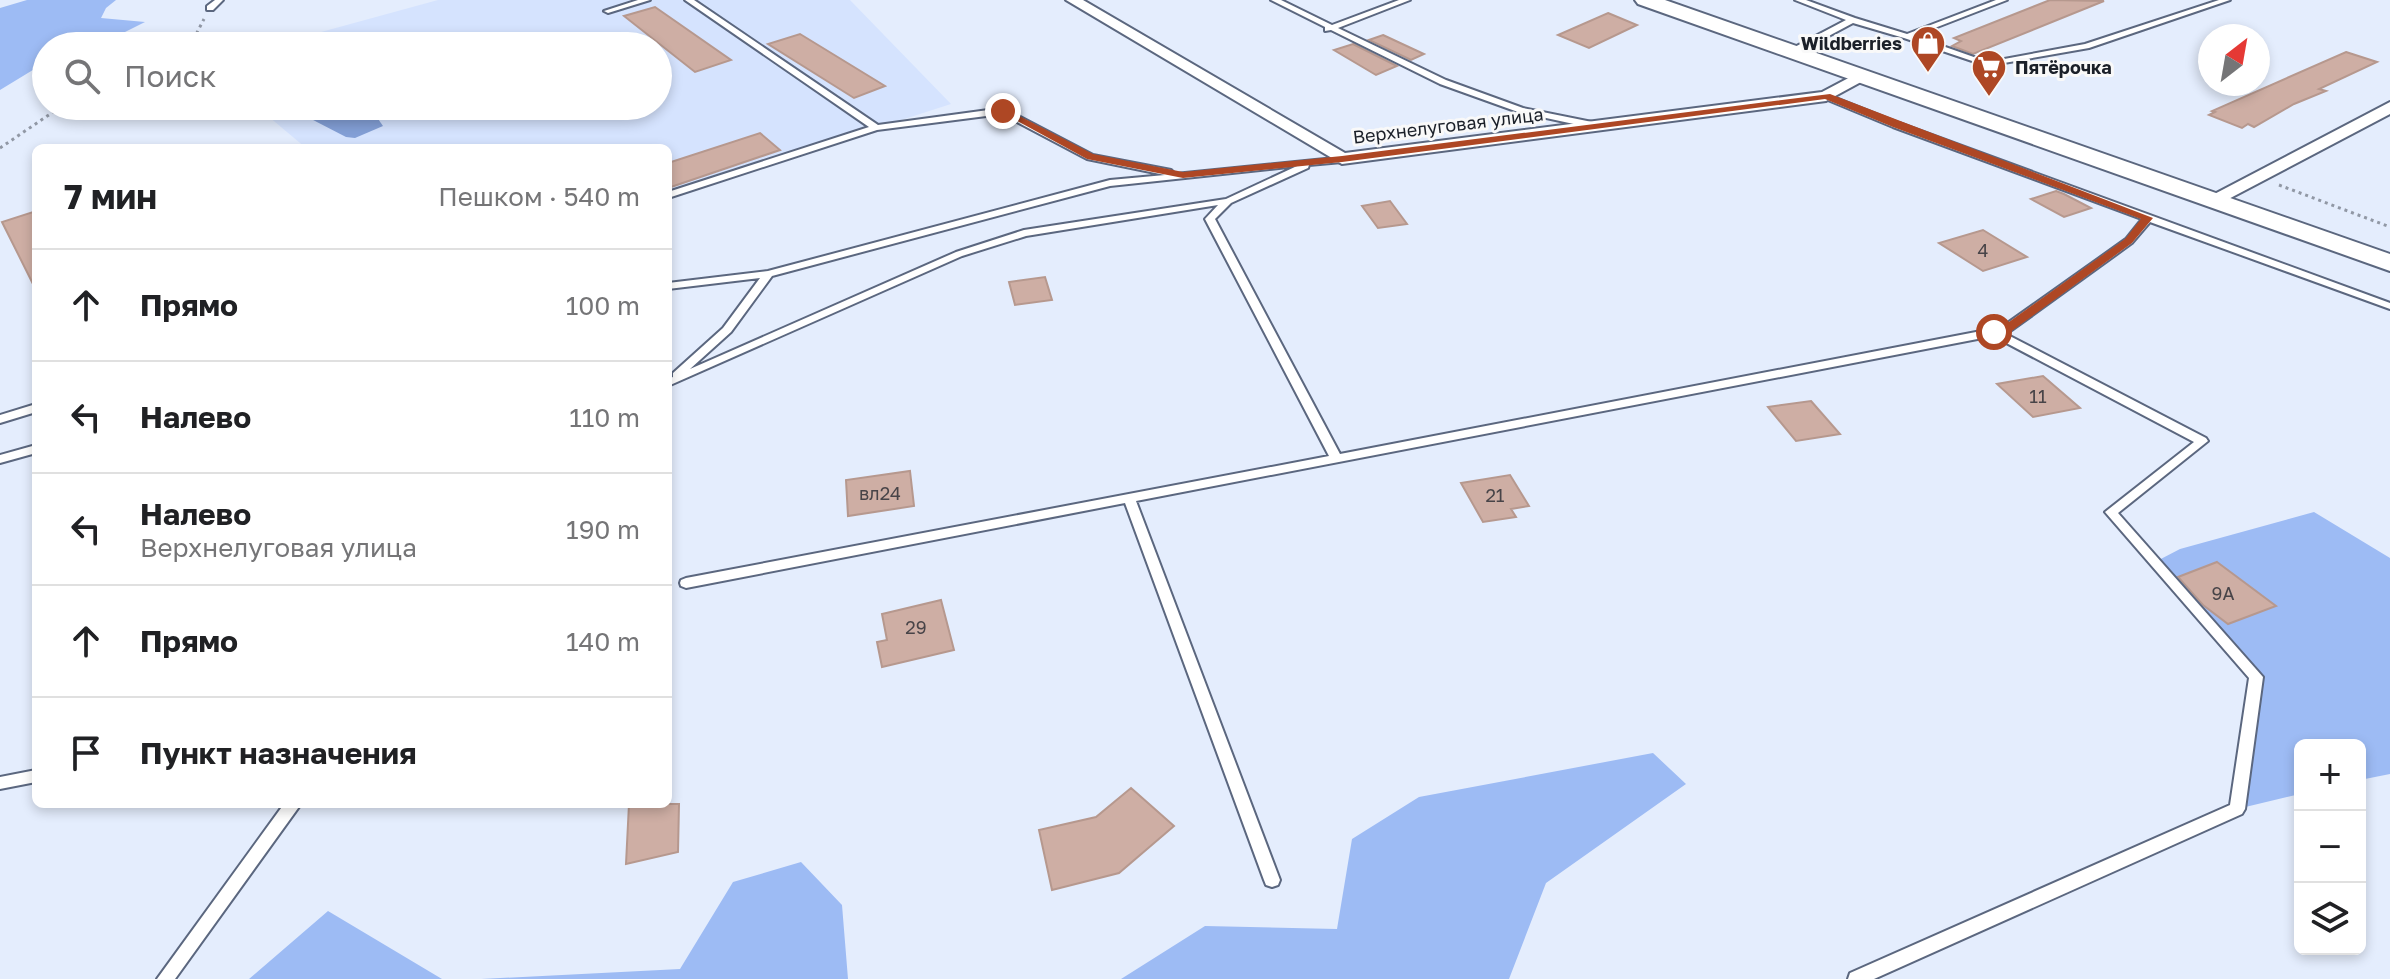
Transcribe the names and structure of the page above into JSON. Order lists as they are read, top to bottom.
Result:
{
  "streets": {
    "street": ["Верхнелуговая улица"]
  },
  "places": {
    "shop": ["Wildberries"],
    "supermarket": ["Пятёрочка"]
  },
  "house_numbers": [
    "4",
    "11",
    "вл24",
    "21",
    "9А",
    "29"
  ],
  "north": "top right",
  "page": {
    "search": "Поиск",
    "heading": ["7 мин", "Пешком · 540 m"],
    "list": [
      ["Прямо", "100 m"],
      ["Налево", "110 m"],
      ["Налево", "Верхнелуговая улица", "190 m"],
      ["Прямо", "140 m"],
      "Пункт назначения"
    ],
    "map_buttons": ["+", "−"]
  }
}
